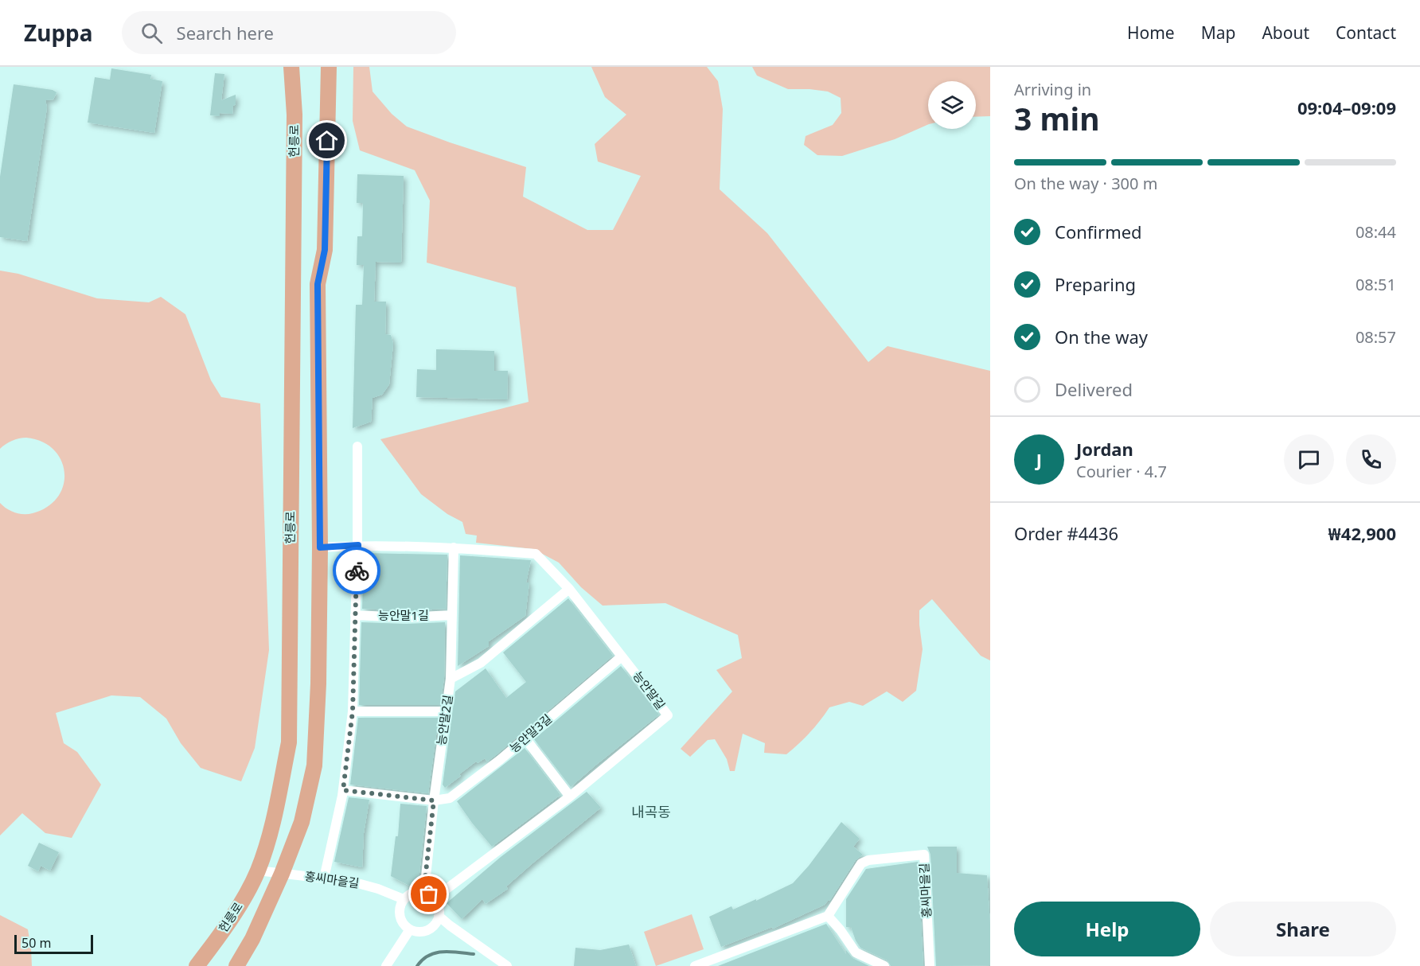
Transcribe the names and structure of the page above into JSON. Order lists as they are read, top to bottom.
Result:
{
  "streets": {
    "main road": ["헌릉로"],
    "street": [
      "능안말1길",
      "능안말길",
      "능안말2길",
      "능안말3길",
      "홍씨마을길"
    ]
  },
  "crossings": [
    ["헌릉로", "홍씨마을길"],
    ["능안말1길", "능안말2길"],
    ["능안말길", "능안말2길"],
    ["능안말길", "능안말3길"],
    ["능안말길", "홍씨마을길"],
    ["능안말2길", "능안말3길"],
    ["능안말2길", "홍씨마을길"]
  ],
  "districts": ["내곡동"],
  "scale_bar": "50 m",
  "page": {
    "header": "Zuppa",
    "search": "Search here",
    "nav": [
      "Home",
      "Map",
      "About",
      "Contact"
    ],
    "heading": ["3 min", "Arriving in", "09:04–09:09"],
    "panel": [
      "Jordan",
      "Courier · 4.7",
      "Order #4436",
      "₩42,900"
    ],
    "bar": "On the way · 300 m",
    "list": [
      ["Confirmed", "08:44"],
      ["Preparing", "08:51"],
      ["On the way", "08:57"],
      "Delivered"
    ],
    "round": "J",
    "buttons": ["Help", "Share"],
    "scale": "50 m"
  }
}
